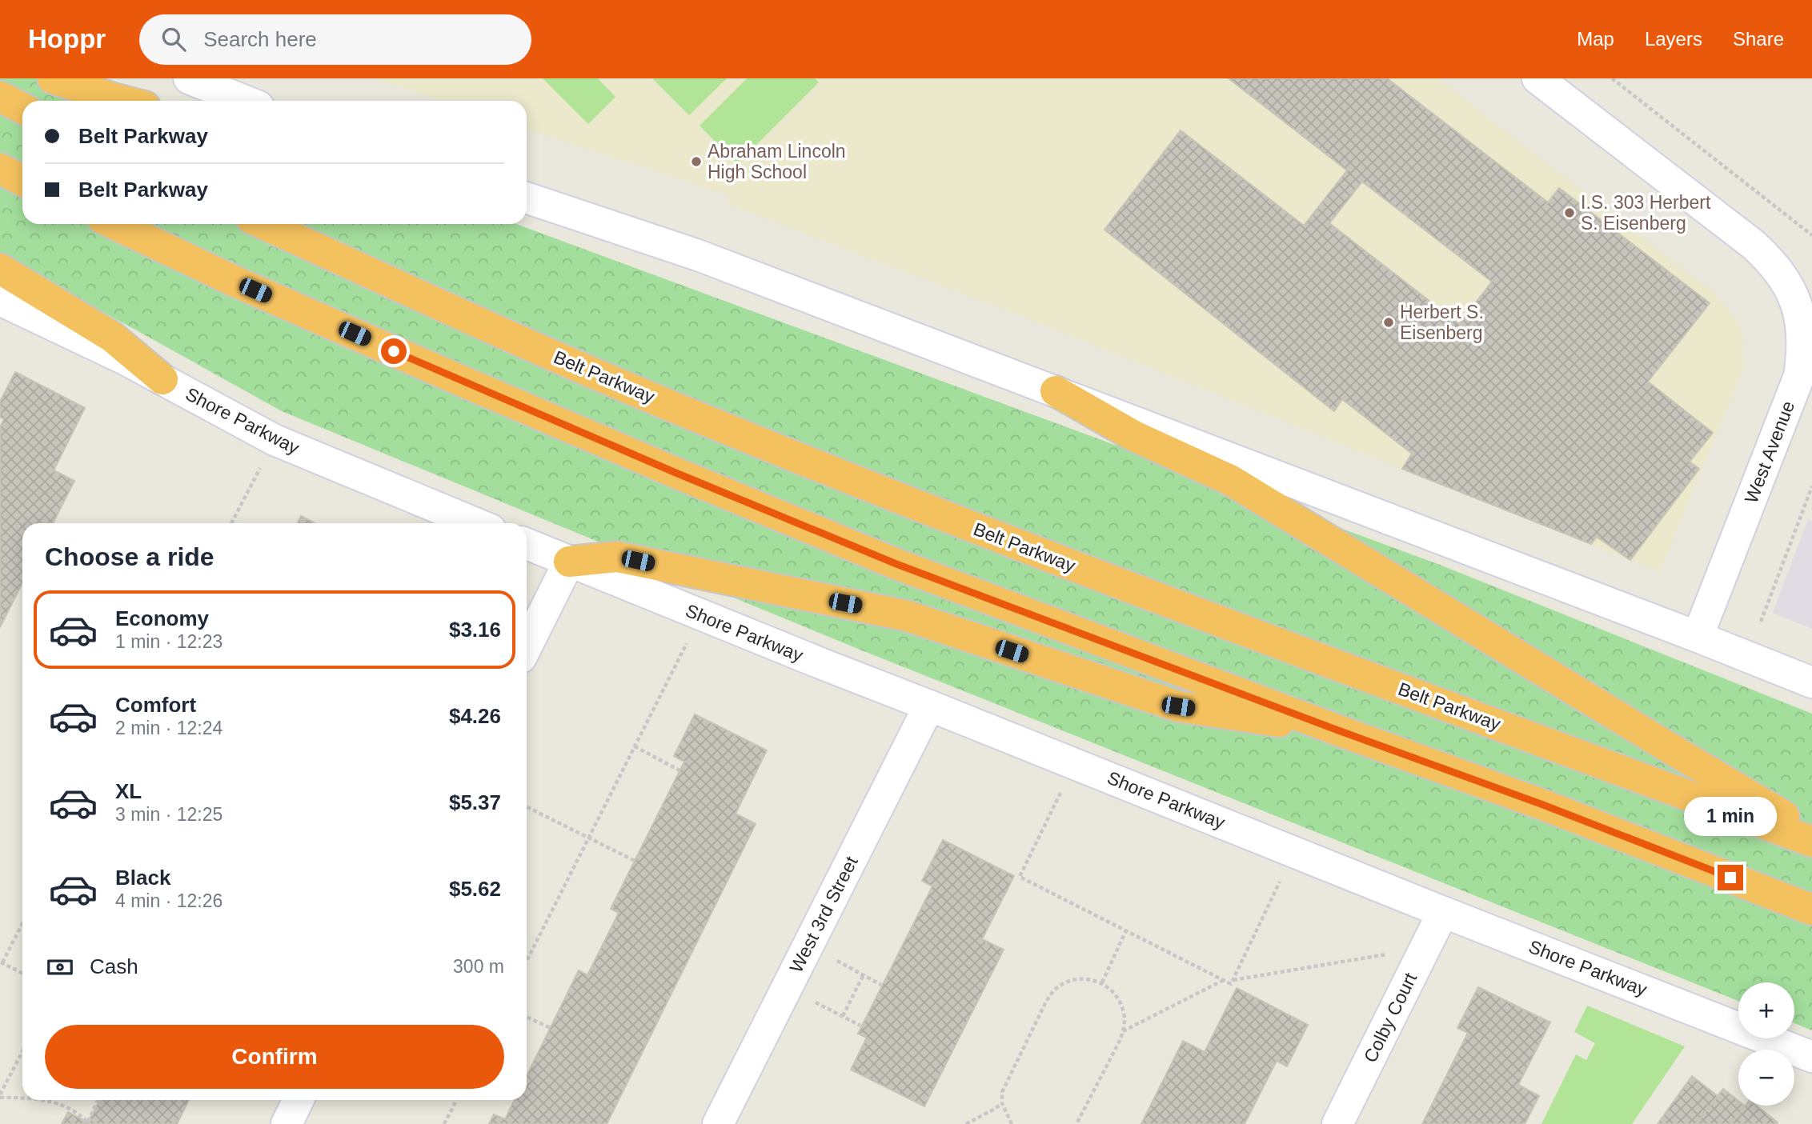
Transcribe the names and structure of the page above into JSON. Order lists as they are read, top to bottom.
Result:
{
  "streets": {
    "highway": ["Belt Parkway"],
    "main road": [
      "Shore Parkway",
      "West Avenue",
      "West 3rd Street",
      "Colby Court"
    ]
  },
  "crossings": [
    ["Shore Parkway", "West 3rd Street"],
    ["Shore Parkway", "Colby Court"]
  ],
  "places": ["Abraham Lincoln High School", "I.S. 303 Herbert S. Eisenberg", "Herbert S. Eisenberg"],
  "page": {
    "header": "Hoppr",
    "search": "Search here",
    "nav": ["Map", "Layers", "Share"],
    "banner": ["Belt Parkway", "Belt Parkway"],
    "heading": "Choose a ride",
    "list": [
      {
        "name": "Economy",
        "note": "1 min · 12:23",
        "value": "$3.16"
      },
      {
        "name": "Comfort",
        "note": "2 min · 12:24",
        "value": "$4.26"
      },
      {
        "name": "XL",
        "note": "3 min · 12:25",
        "value": "$5.37"
      },
      {
        "name": "Black",
        "note": "4 min · 12:26",
        "value": "$5.62"
      }
    ],
    "bubble": "1 min",
    "pay": ["Cash", "300 m"],
    "map_buttons": ["+", "−"],
    "buttons": "Confirm"
  }
}
